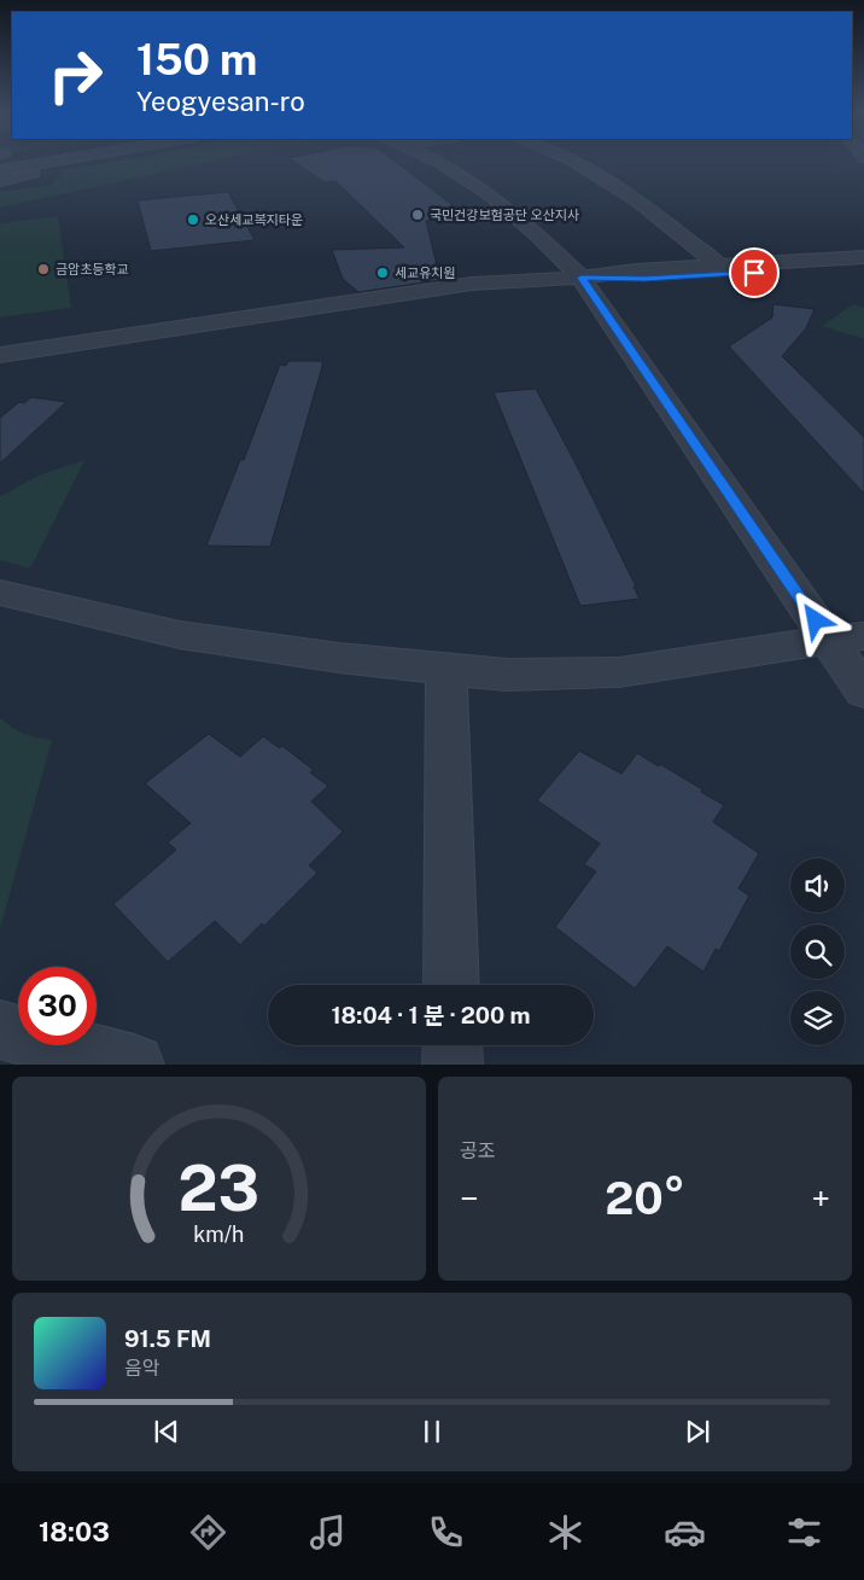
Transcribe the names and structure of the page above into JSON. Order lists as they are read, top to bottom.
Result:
{
  "places": [
    "국민건강보험공단 오산지사",
    "오산세교복지타운",
    "금암초등학교",
    "세교유치원"
  ],
  "page": {
    "turn": ["150 m", "Yeogyesan-ro"],
    "limit": "30",
    "trip": "18:04 · 1 분 · 200 m",
    "tile": "공조",
    "heat": ["−", "20°", "+"],
    "song": ["91.5 FM", "음악"],
    "tabs": "18:03",
    "gauge": ["23", "km/h"]
  }
}
